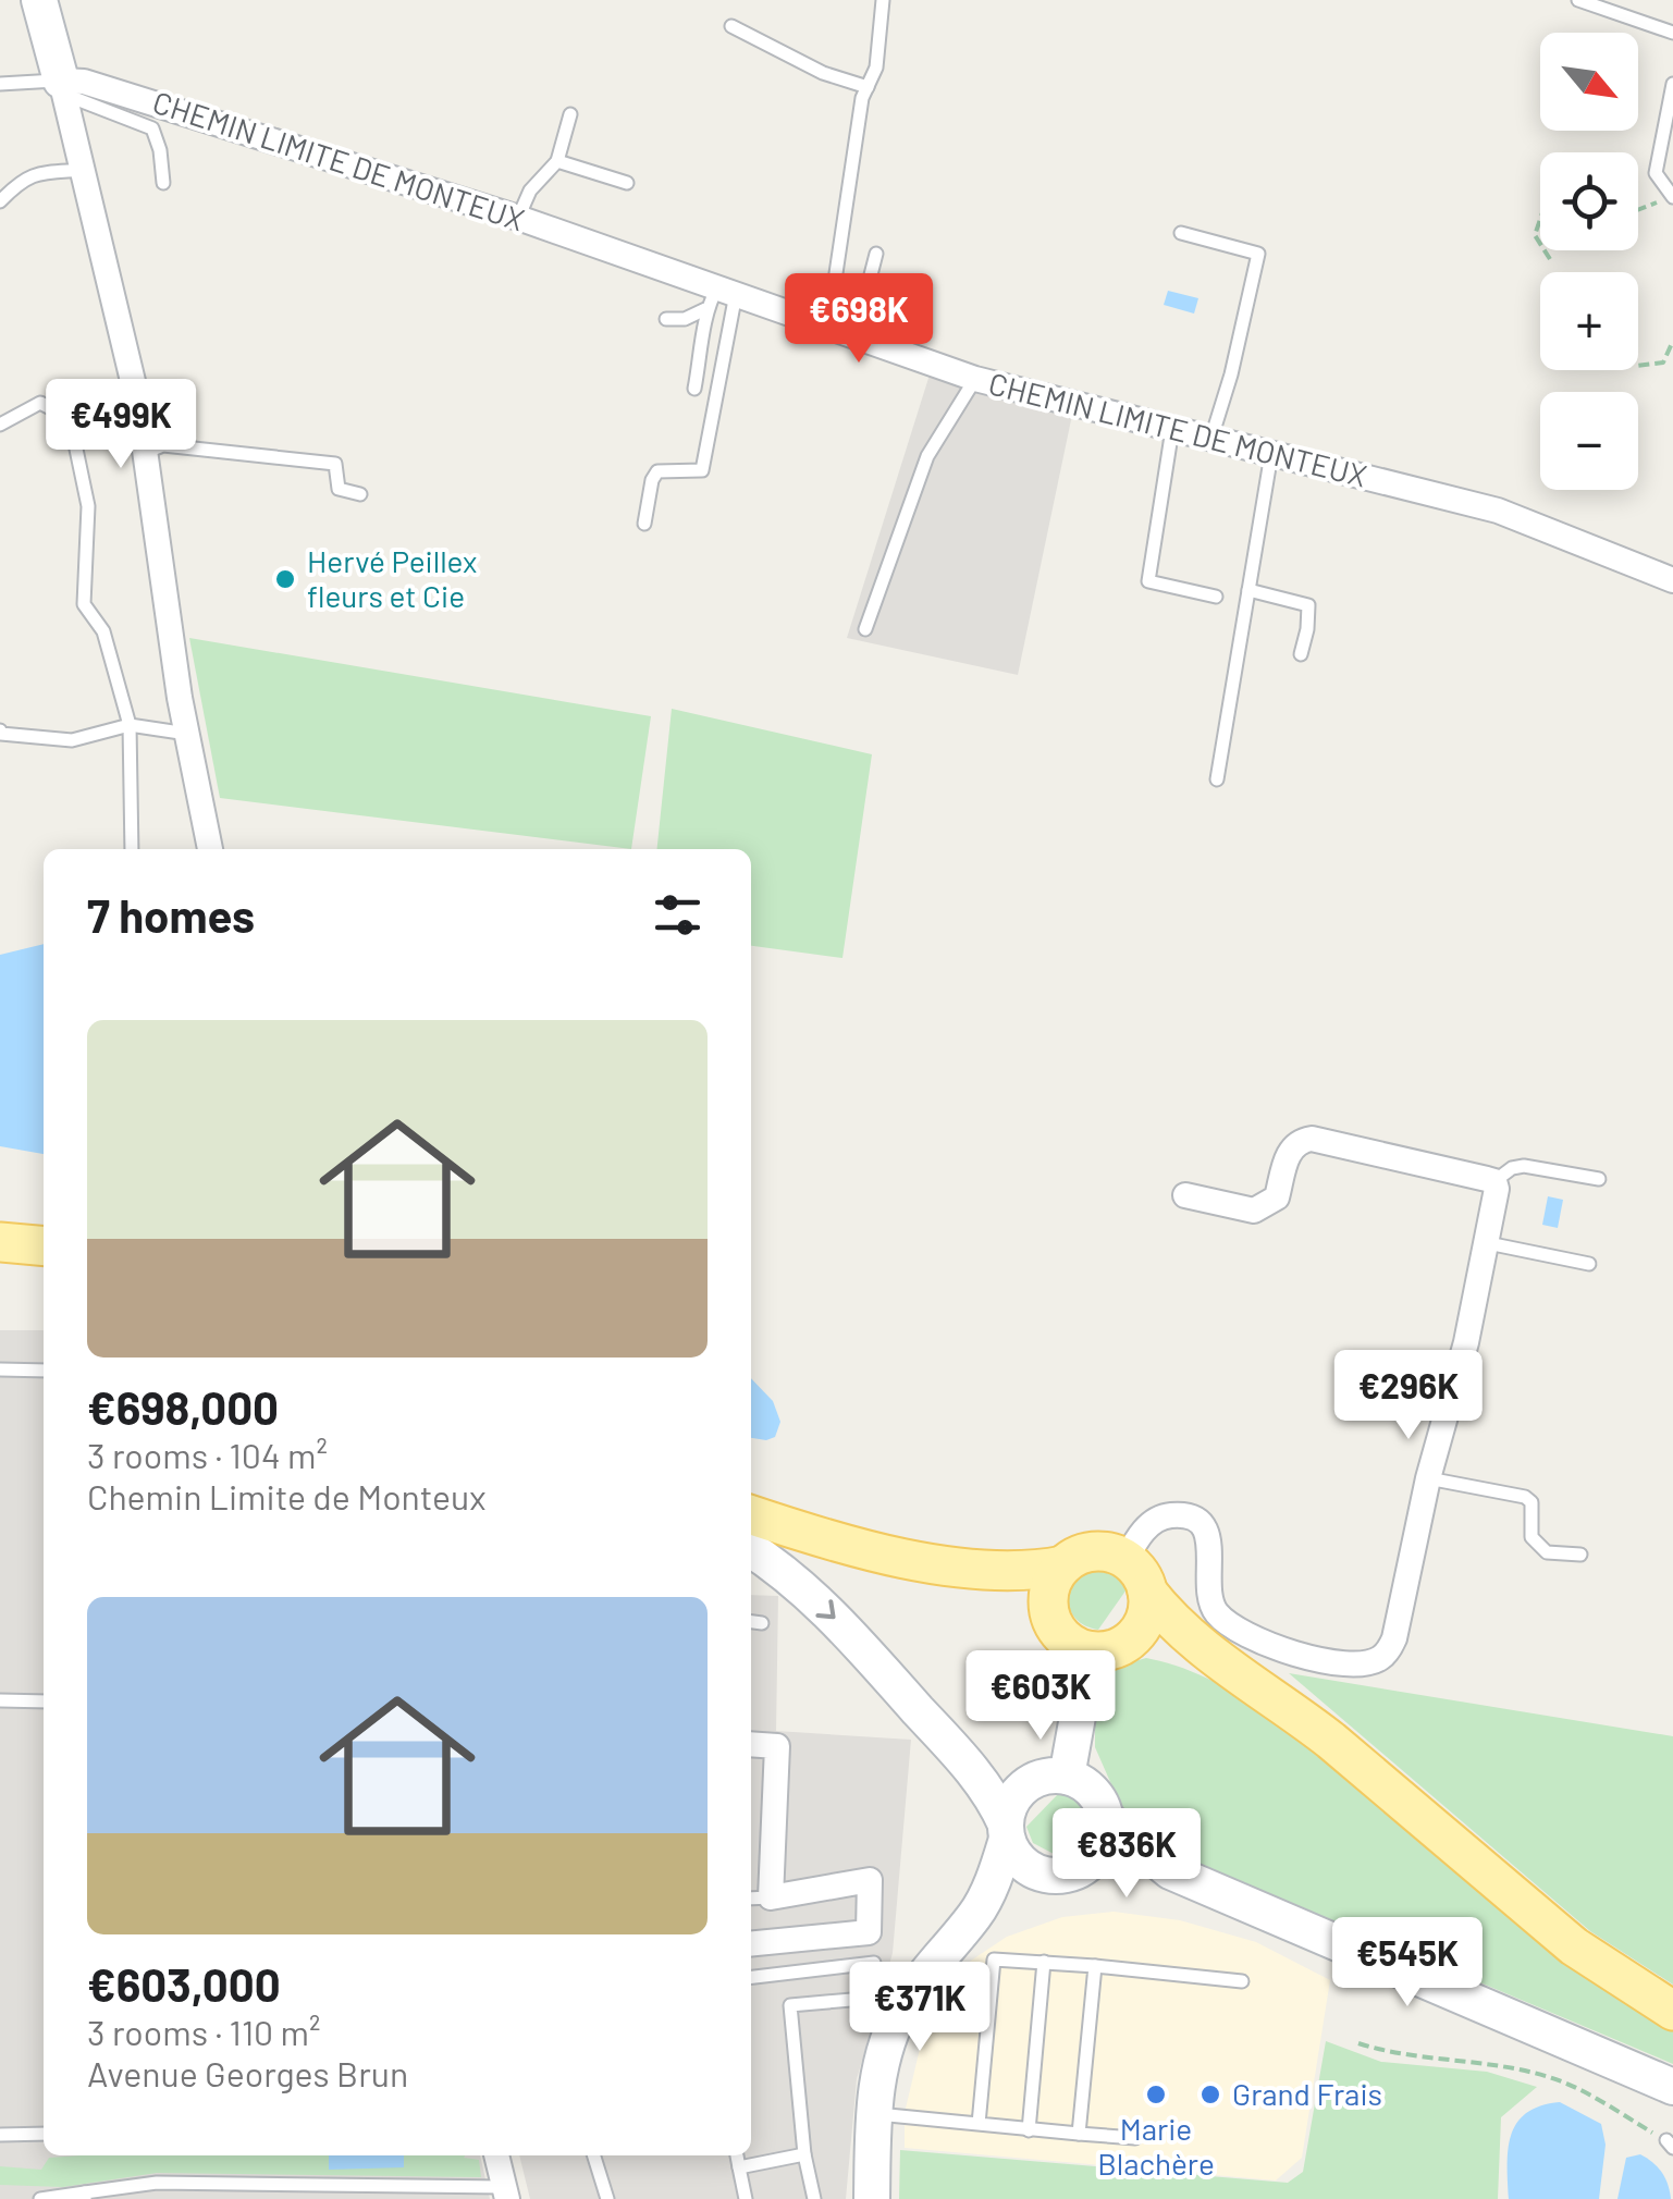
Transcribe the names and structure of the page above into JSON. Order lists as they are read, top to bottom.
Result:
{
  "streets": {
    "street": ["CHEMIN LIMITE DE MONTEUX"]
  },
  "places": ["Hervé Peillex fleurs et Cie", "Marie Blachère", "Grand Frais"],
  "north": "bottom right",
  "page": {
    "map_buttons": ["+", "−"],
    "price": [
      "€698K",
      "€499K",
      "€296K",
      "€603K",
      "€836K",
      "€545K",
      "€371K"
    ],
    "heading": "7 homes",
    "list": [
      {
        "name": "€698,000",
        "note": "3 rooms · 104 m² · Chemin Limite de Monteux"
      },
      {
        "name": "€603,000",
        "note": "3 rooms · 110 m² · Avenue Georges Brun"
      }
    ]
  }
}
